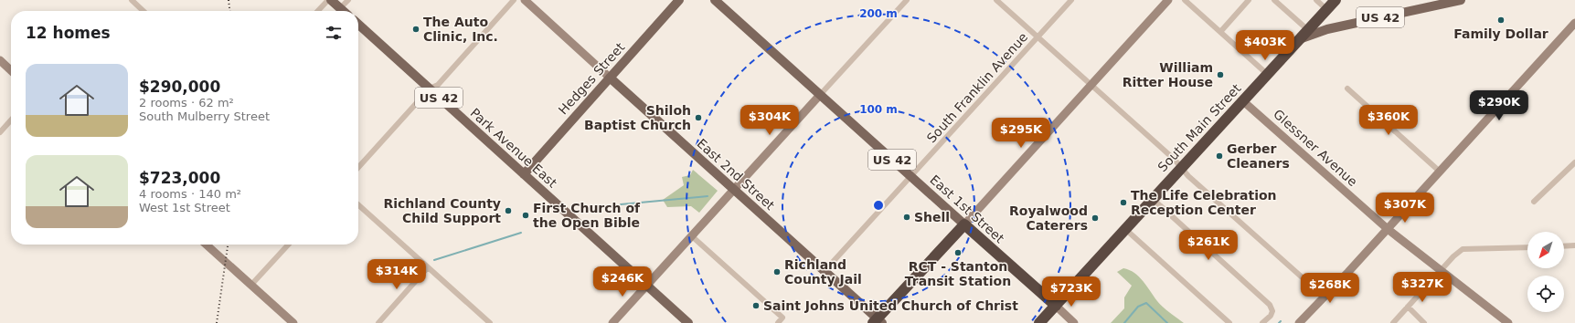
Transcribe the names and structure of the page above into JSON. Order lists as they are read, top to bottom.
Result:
{
  "streets": {
    "highway": ["US 42", "South Main Street", "East 1st Street"],
    "main road": ["Hedges Street", "Park Avenue East", "East 2nd Street"],
    "street": ["South Franklin Avenue", "Glessner Avenue"]
  },
  "crossings": [
    ["US 42", "South Main Street"],
    ["Hedges Street", "Park Avenue East"],
    ["Hedges Street", "East 2nd Street"],
    ["South Franklin Avenue", "East 2nd Street"],
    ["South Franklin Avenue", "East 1st Street"],
    ["South Main Street", "Glessner Avenue"],
    ["South Main Street", "East 1st Street"]
  ],
  "places": [
    "Family Dollar",
    "The Auto Clinic, Inc.",
    "William Ritter House",
    "Shiloh Baptist Church",
    "Gerber Cleaners",
    "The Life Celebration Reception Center",
    "Richland County Child Support",
    "First Church of the Open Bible",
    "Shell",
    "Royalwood Caterers",
    "RCT - Stanton Transit Station",
    "Richland County Jail",
    "Saint Johns United Church of Christ"
  ],
  "north": "bottom left",
  "page": {
    "heading": "12 homes",
    "price": [
      "$403K",
      "$290K",
      "$304K",
      "$360K",
      "$295K",
      "$307K",
      "$261K",
      "$314K",
      "$246K",
      "$327K",
      "$268K",
      "$723K"
    ],
    "list": [
      {
        "name": "$290,000",
        "note": "2 rooms · 62 m² · South Mulberry Street"
      },
      {
        "name": "$723,000",
        "note": "4 rooms · 140 m² · West 1st Street"
      }
    ]
  },
  "rings": ["200 m", "100 m"]
}
